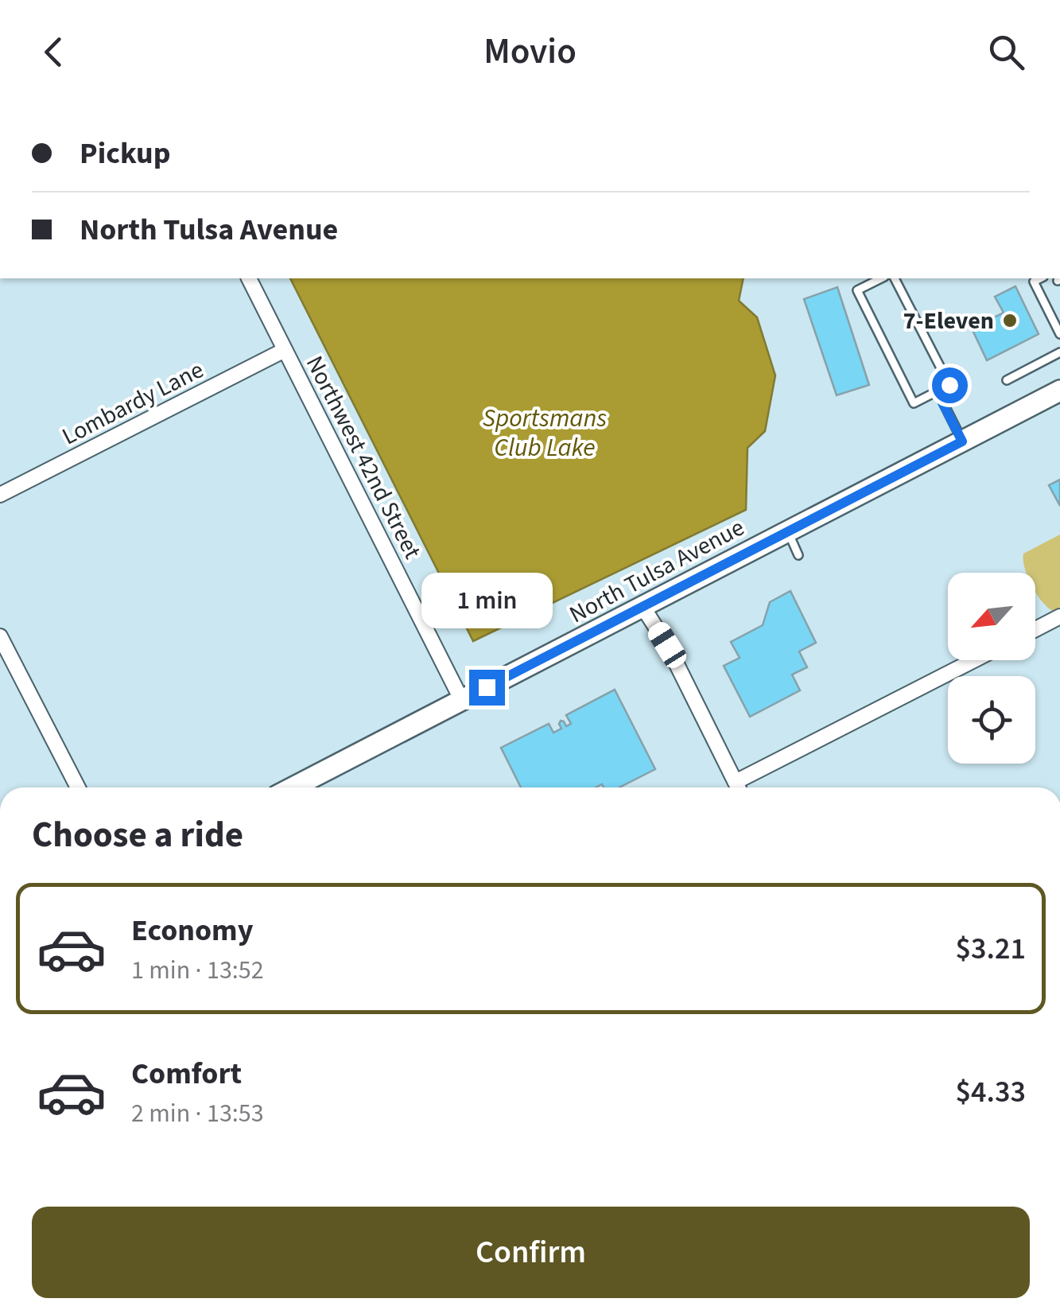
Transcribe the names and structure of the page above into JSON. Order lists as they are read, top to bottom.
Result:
{
  "streets": {
    "street": ["Lombardy Lane", "Northwest 42nd Street", "North Tulsa Avenue"]
  },
  "crossings": [
    ["Lombardy Lane", "Northwest 42nd Street"],
    ["Northwest 42nd Street", "North Tulsa Avenue"]
  ],
  "water": ["Sportsmans Club Lake"],
  "places": ["7-Eleven"],
  "north": "bottom left",
  "page": {
    "header": "Movio",
    "banner": ["Pickup", "North Tulsa Avenue"],
    "bubble": "1 min",
    "heading": "Choose a ride",
    "list": [
      {
        "name": "Economy",
        "note": "1 min · 13:52",
        "value": "$3.21"
      },
      {
        "name": "Comfort",
        "note": "2 min · 13:53",
        "value": "$4.33"
      }
    ],
    "buttons": "Confirm"
  }
}
